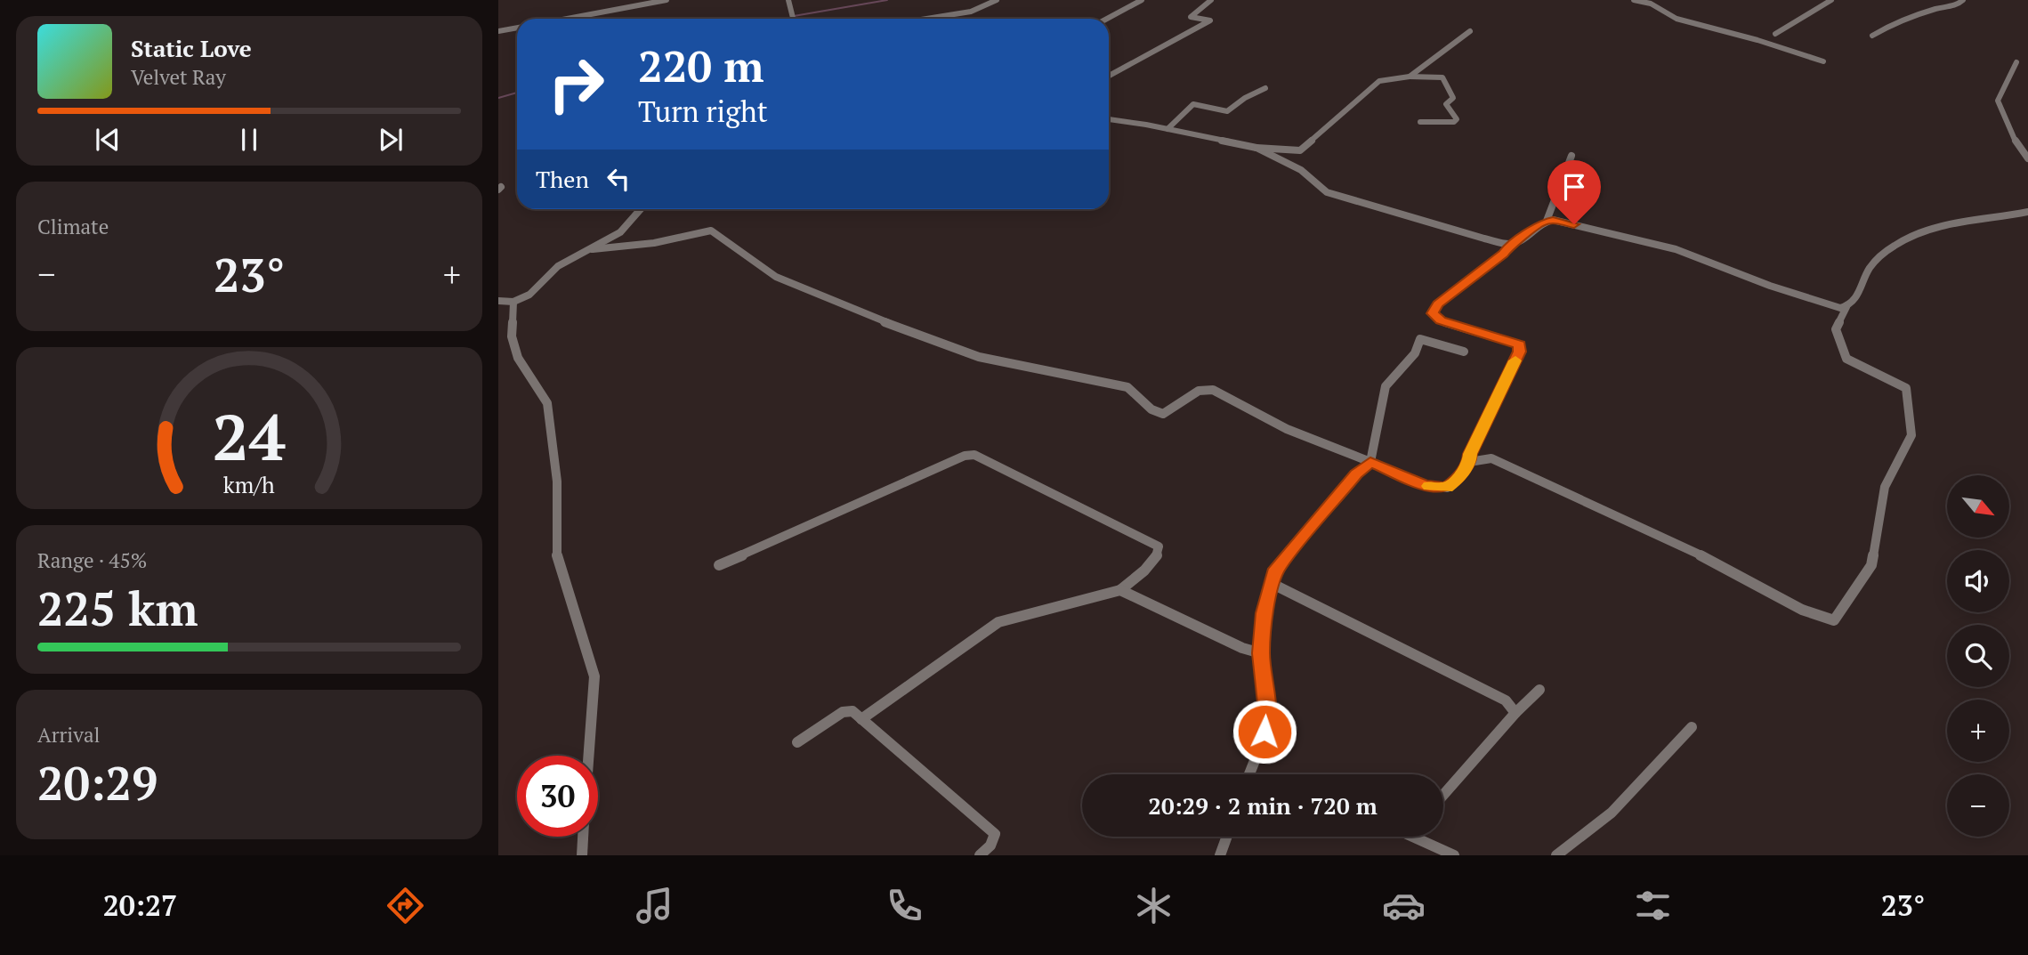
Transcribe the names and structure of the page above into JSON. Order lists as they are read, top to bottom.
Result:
{
  "north": "bottom right",
  "page": {
    "turn": ["220 m", "Turn right"],
    "song": ["Static Love", "Velvet Ray"],
    "then": "Then",
    "tile": [
      "Climate",
      ["Range · 45%", "225 km"],
      ["Arrival", "20:29"]
    ],
    "heat": ["−", "23°", "+"],
    "map_buttons": ["+", "−"],
    "limit": "30",
    "trip": "20:29 · 2 min · 720 m",
    "tabs": ["20:27", "23°"],
    "gauge": ["24", "km/h"]
  }
}
